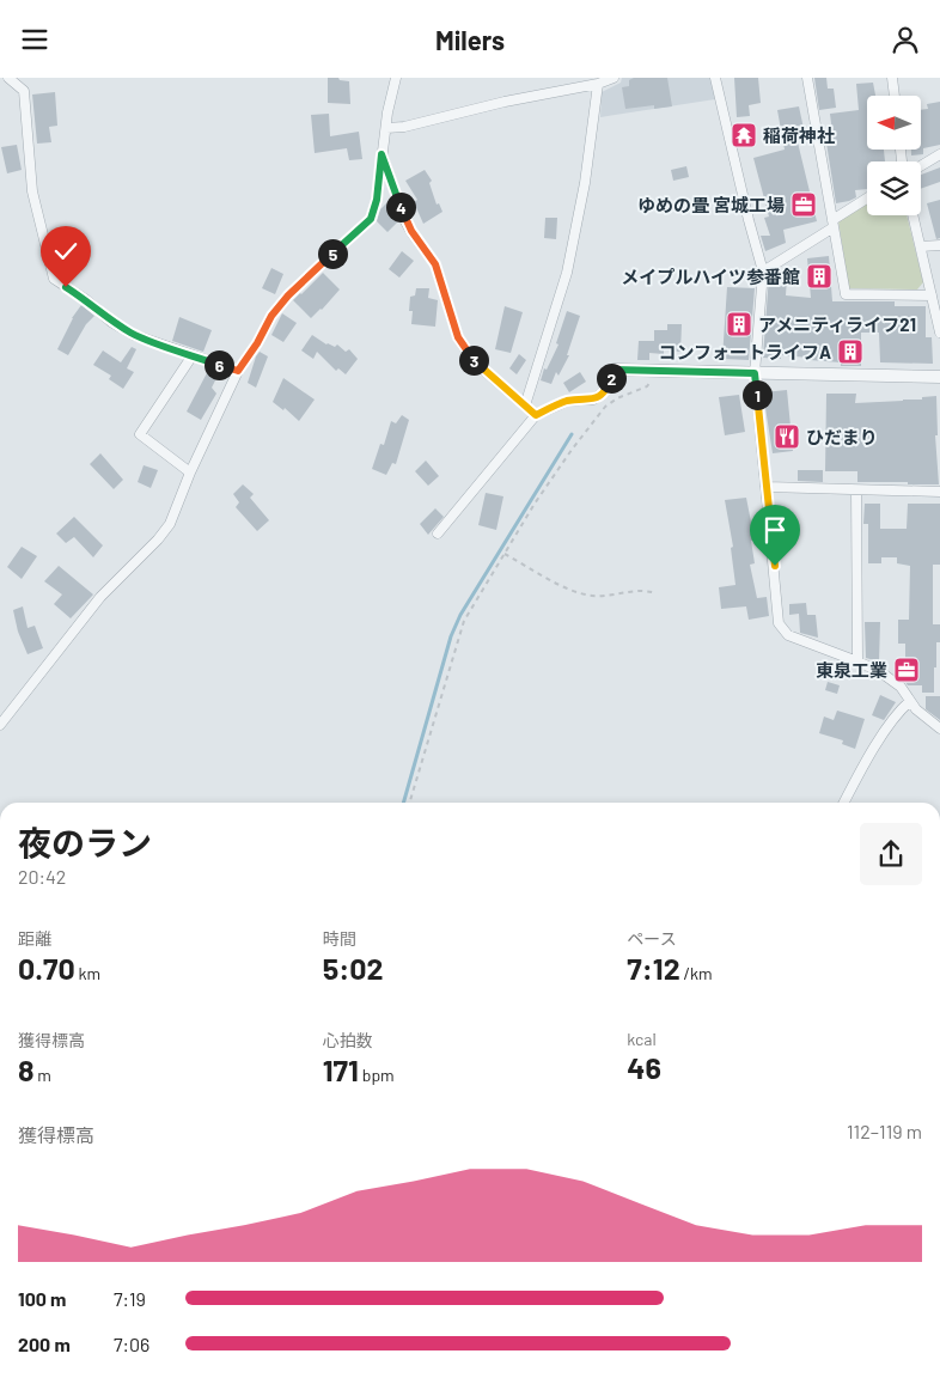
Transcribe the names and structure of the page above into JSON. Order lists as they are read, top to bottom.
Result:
{
  "places": {
    "temple": ["稲荷神社"],
    "office": ["ゆめの畳 宮城工場", "東泉工業"],
    "building": ["メイプルハイツ参番館", "アメニティライフ21", "コンフォートライフA"],
    "restaurant": ["ひだまり"]
  },
  "north": "left",
  "page": {
    "header": "Milers",
    "pins": [
      "4",
      "5",
      "3",
      "6",
      "2",
      "1"
    ],
    "heading": ["夜のラン", "20:42"],
    "stats": [
      ["距離", "0.70 km"],
      ["時間", "5:02"],
      ["ペース", "7:12 /km"],
      ["獲得標高", "8 m"],
      ["心拍数", "171 bpm"],
      ["kcal", "46"]
    ],
    "chart": ["獲得標高", "112–119 m"],
    "list": [
      {
        "name": "100 m",
        "note": "7:19"
      },
      {
        "name": "200 m",
        "note": "7:06"
      }
    ]
  }
}
